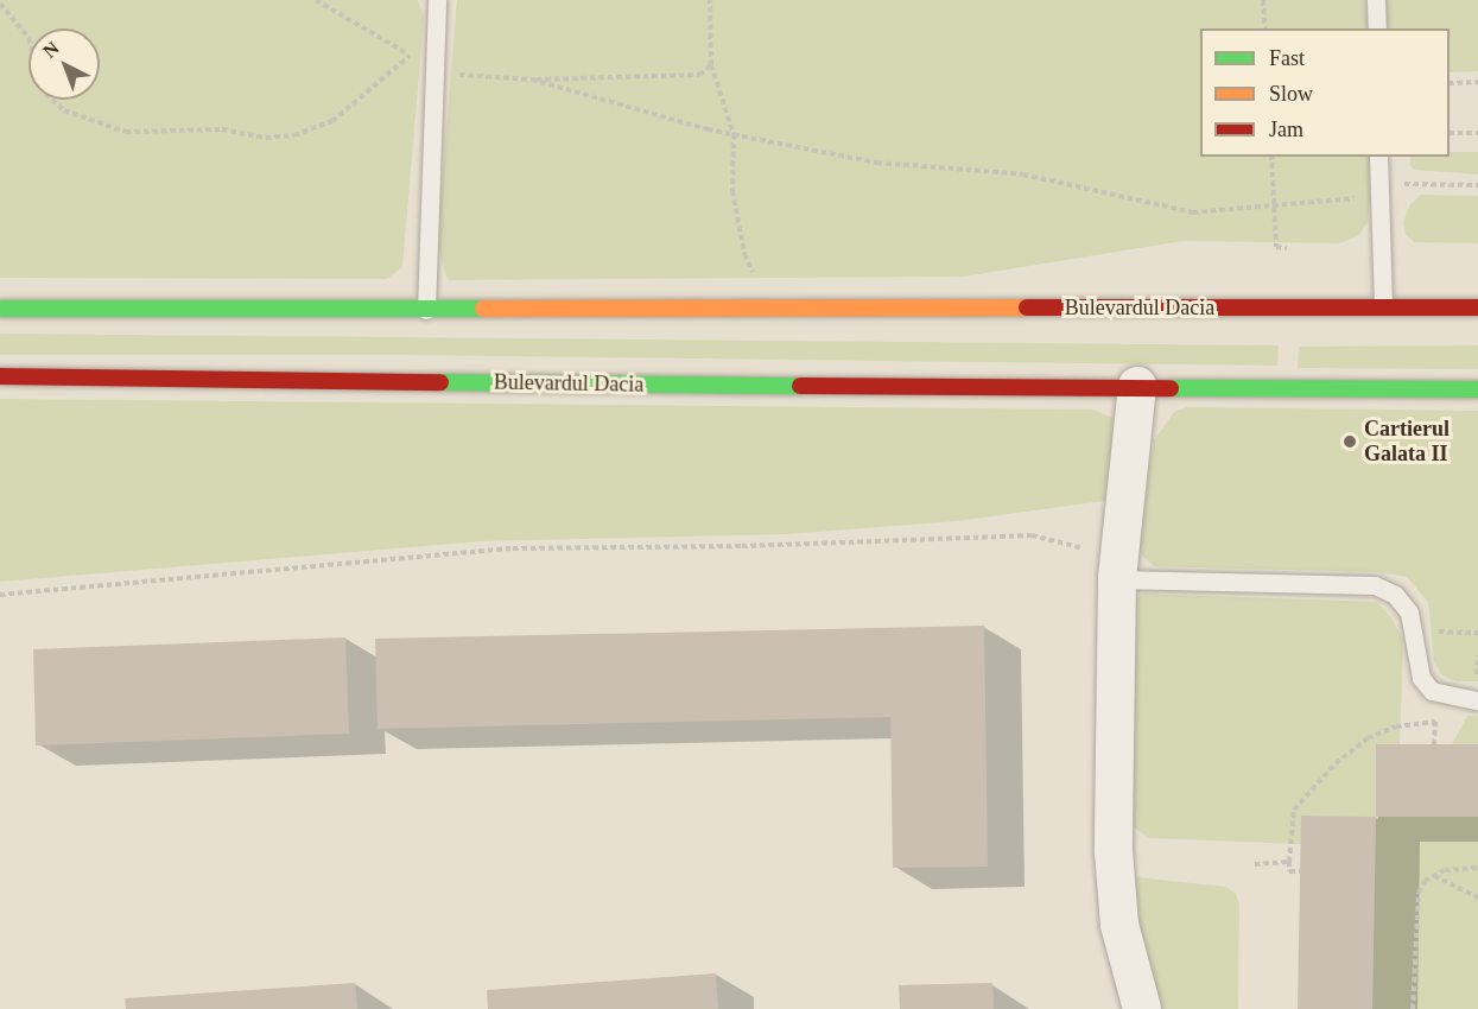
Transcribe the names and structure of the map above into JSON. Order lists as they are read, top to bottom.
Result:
{
  "streets": {
    "main road": ["Bulevardul Dacia"]
  },
  "places": ["Cartierul Galata II"],
  "legend": ["Fast", "Slow", "Jam"],
  "north": "top left"
}
